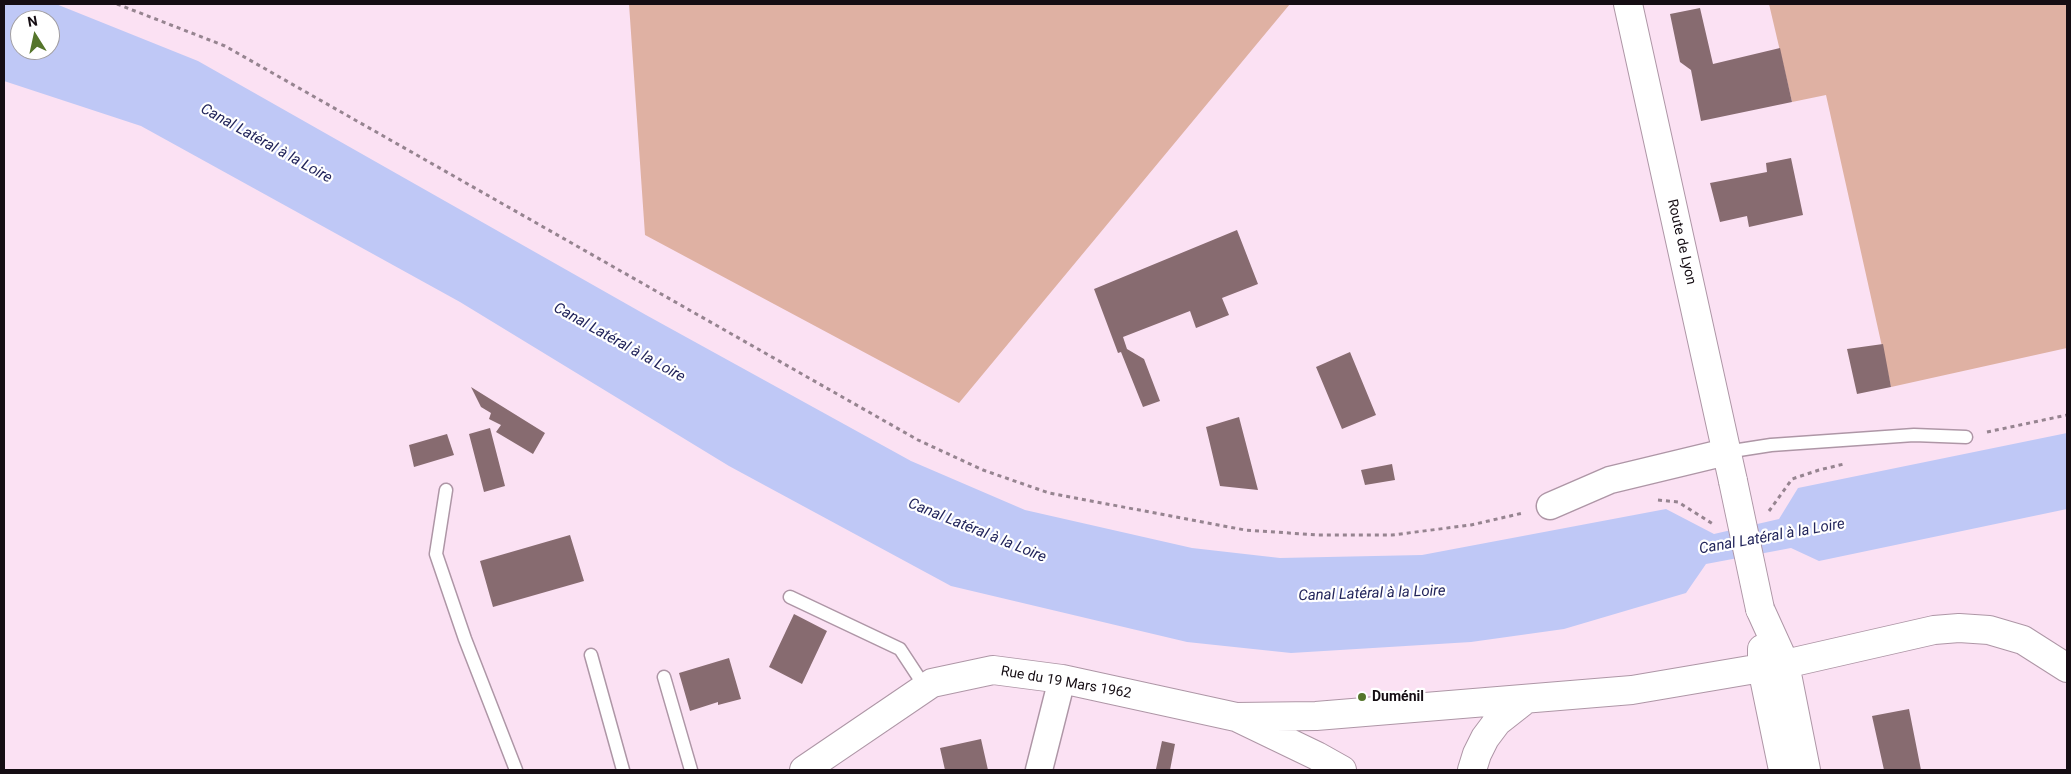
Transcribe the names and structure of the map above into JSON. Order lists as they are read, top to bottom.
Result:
{
  "streets": {
    "street": ["Route de Lyon", "Rue du 19 Mars 1962"]
  },
  "water": ["Canal Latéral à la Loire"],
  "places": ["Duménil"],
  "north": "top"
}
